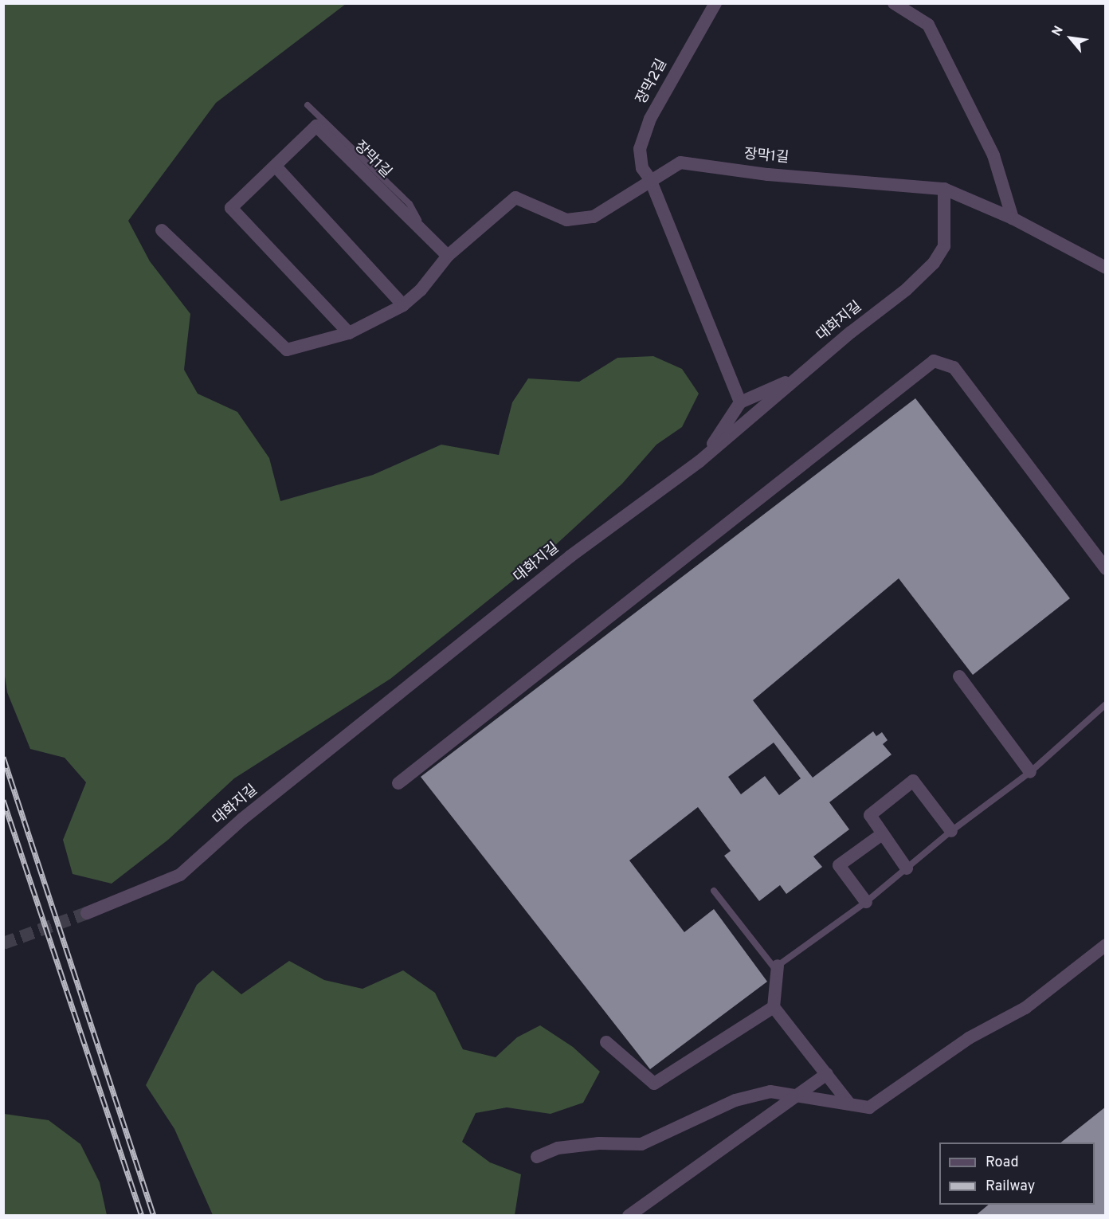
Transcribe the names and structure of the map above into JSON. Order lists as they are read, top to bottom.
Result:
{
  "streets": {
    "street": ["장막2길", "장막1길", "대화지길"]
  },
  "crossings": [
    ["장막2길", "장막1길"],
    ["장막1길", "대화지길"]
  ],
  "legend": ["Road", "Railway"],
  "north": "top left"
}
